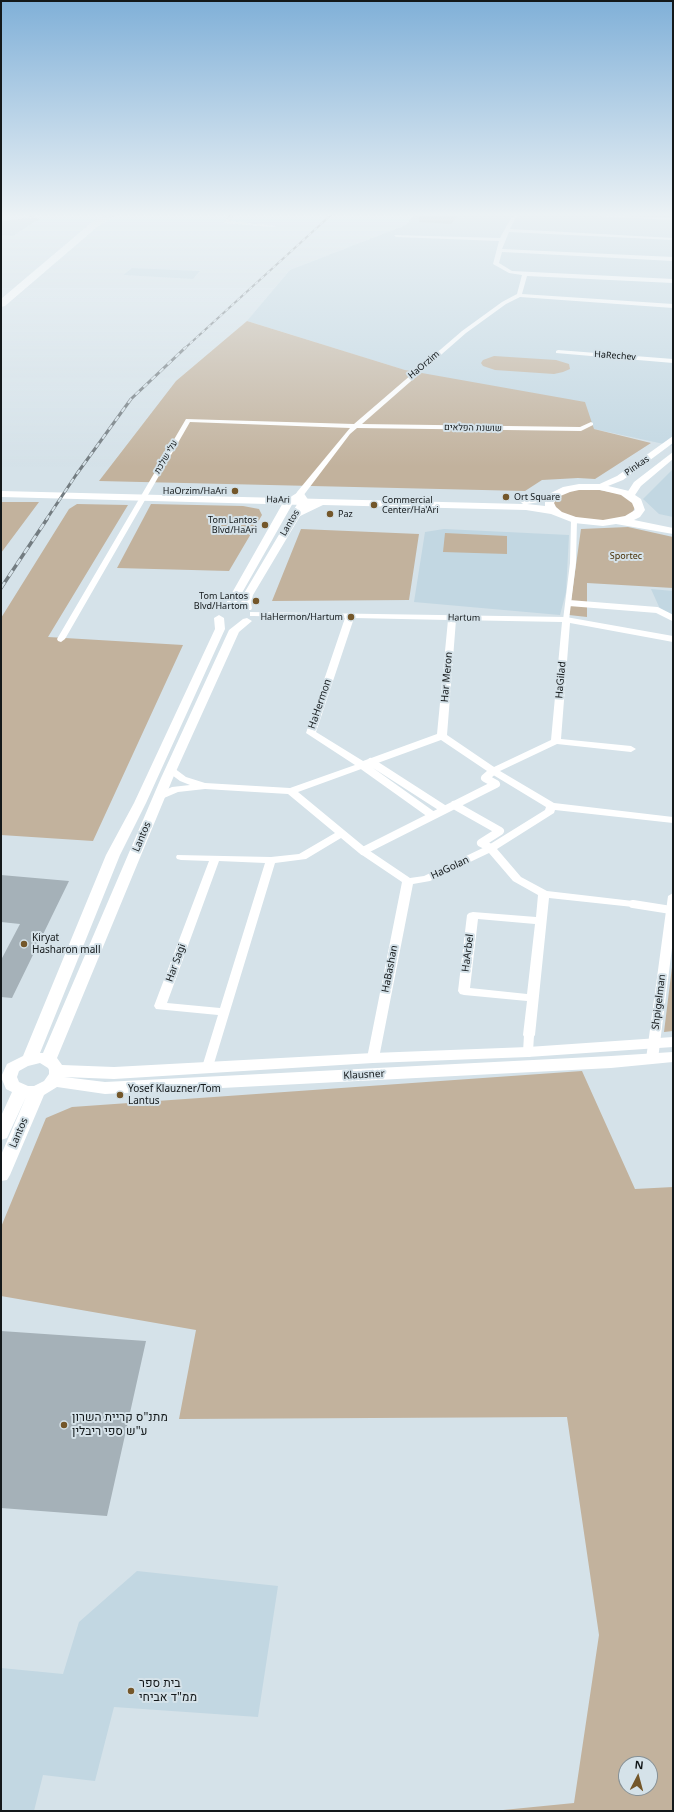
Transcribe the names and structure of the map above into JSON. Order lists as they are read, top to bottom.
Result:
{
  "streets": {
    "main road": ["HaAri"],
    "street": [
      "HaRechev",
      "HaOrzim",
      "שושנת הפלאים",
      "עלי שלכת",
      "Pinkas",
      "Lantos",
      "Hartum",
      "Har Meron",
      "HaGilad",
      "HaHermon",
      "HaGolan",
      "HaArbel",
      "Har Sagi",
      "HaBashan",
      "Shpigelman",
      "Klausner"
    ]
  },
  "crossings": [
    ["HaOrzim", "שושנת הפלאים"],
    ["HaOrzim", "עלי שלכת"],
    ["HaOrzim", "HaAri"],
    ["HaOrzim", "Lantos"],
    ["שושנת הפלאים", "עלי שלכת"],
    ["Pinkas", "HaAri"],
    ["HaAri", "Lantos"],
    ["Lantos", "Hartum"],
    ["Lantos", "Klausner"],
    ["Hartum", "Har Meron"],
    ["Hartum", "HaGilad"],
    ["Hartum", "HaHermon"],
    ["HaGolan", "HaBashan"],
    ["HaBashan", "Klausner"],
    ["Shpigelman", "Klausner"]
  ],
  "parks": ["Sportec"],
  "places": [
    "HaOrzim/HaAri",
    "Ort Square",
    "Commercial Center/Ha'Ari",
    "Paz",
    "Tom Lantos Blvd/HaAri",
    "Tom Lantos Blvd/Hartom",
    "HaHermon/Hartum",
    "Kiryat Hasharon mall",
    "Yosef Klauzner/Tom Lantus",
    "מתנ\"ס קריית השרון ע\"ש ספי ריבלין",
    "בית ספר ממ\"ד אביחי"
  ],
  "north": "top"
}
